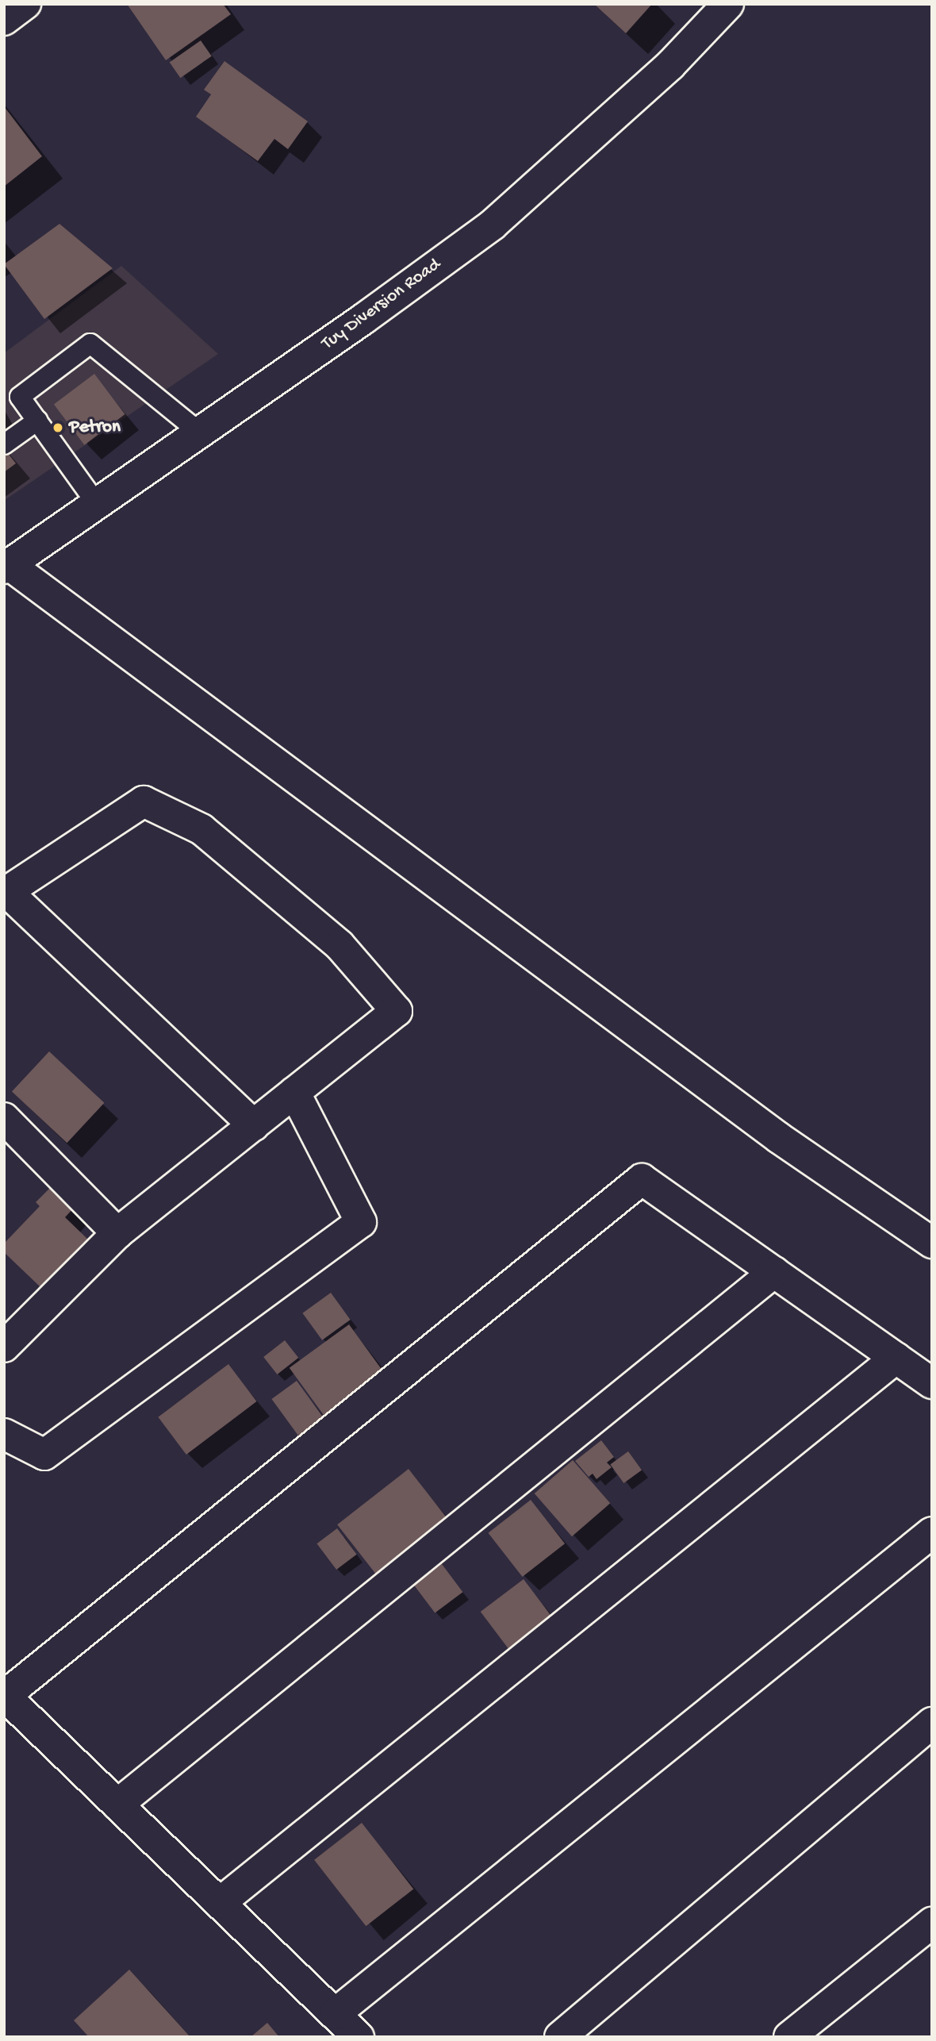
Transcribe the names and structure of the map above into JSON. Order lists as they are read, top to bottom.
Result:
{
  "streets": {
    "street": ["Tuy Diversion Road"]
  },
  "places": ["Petron"]
}
